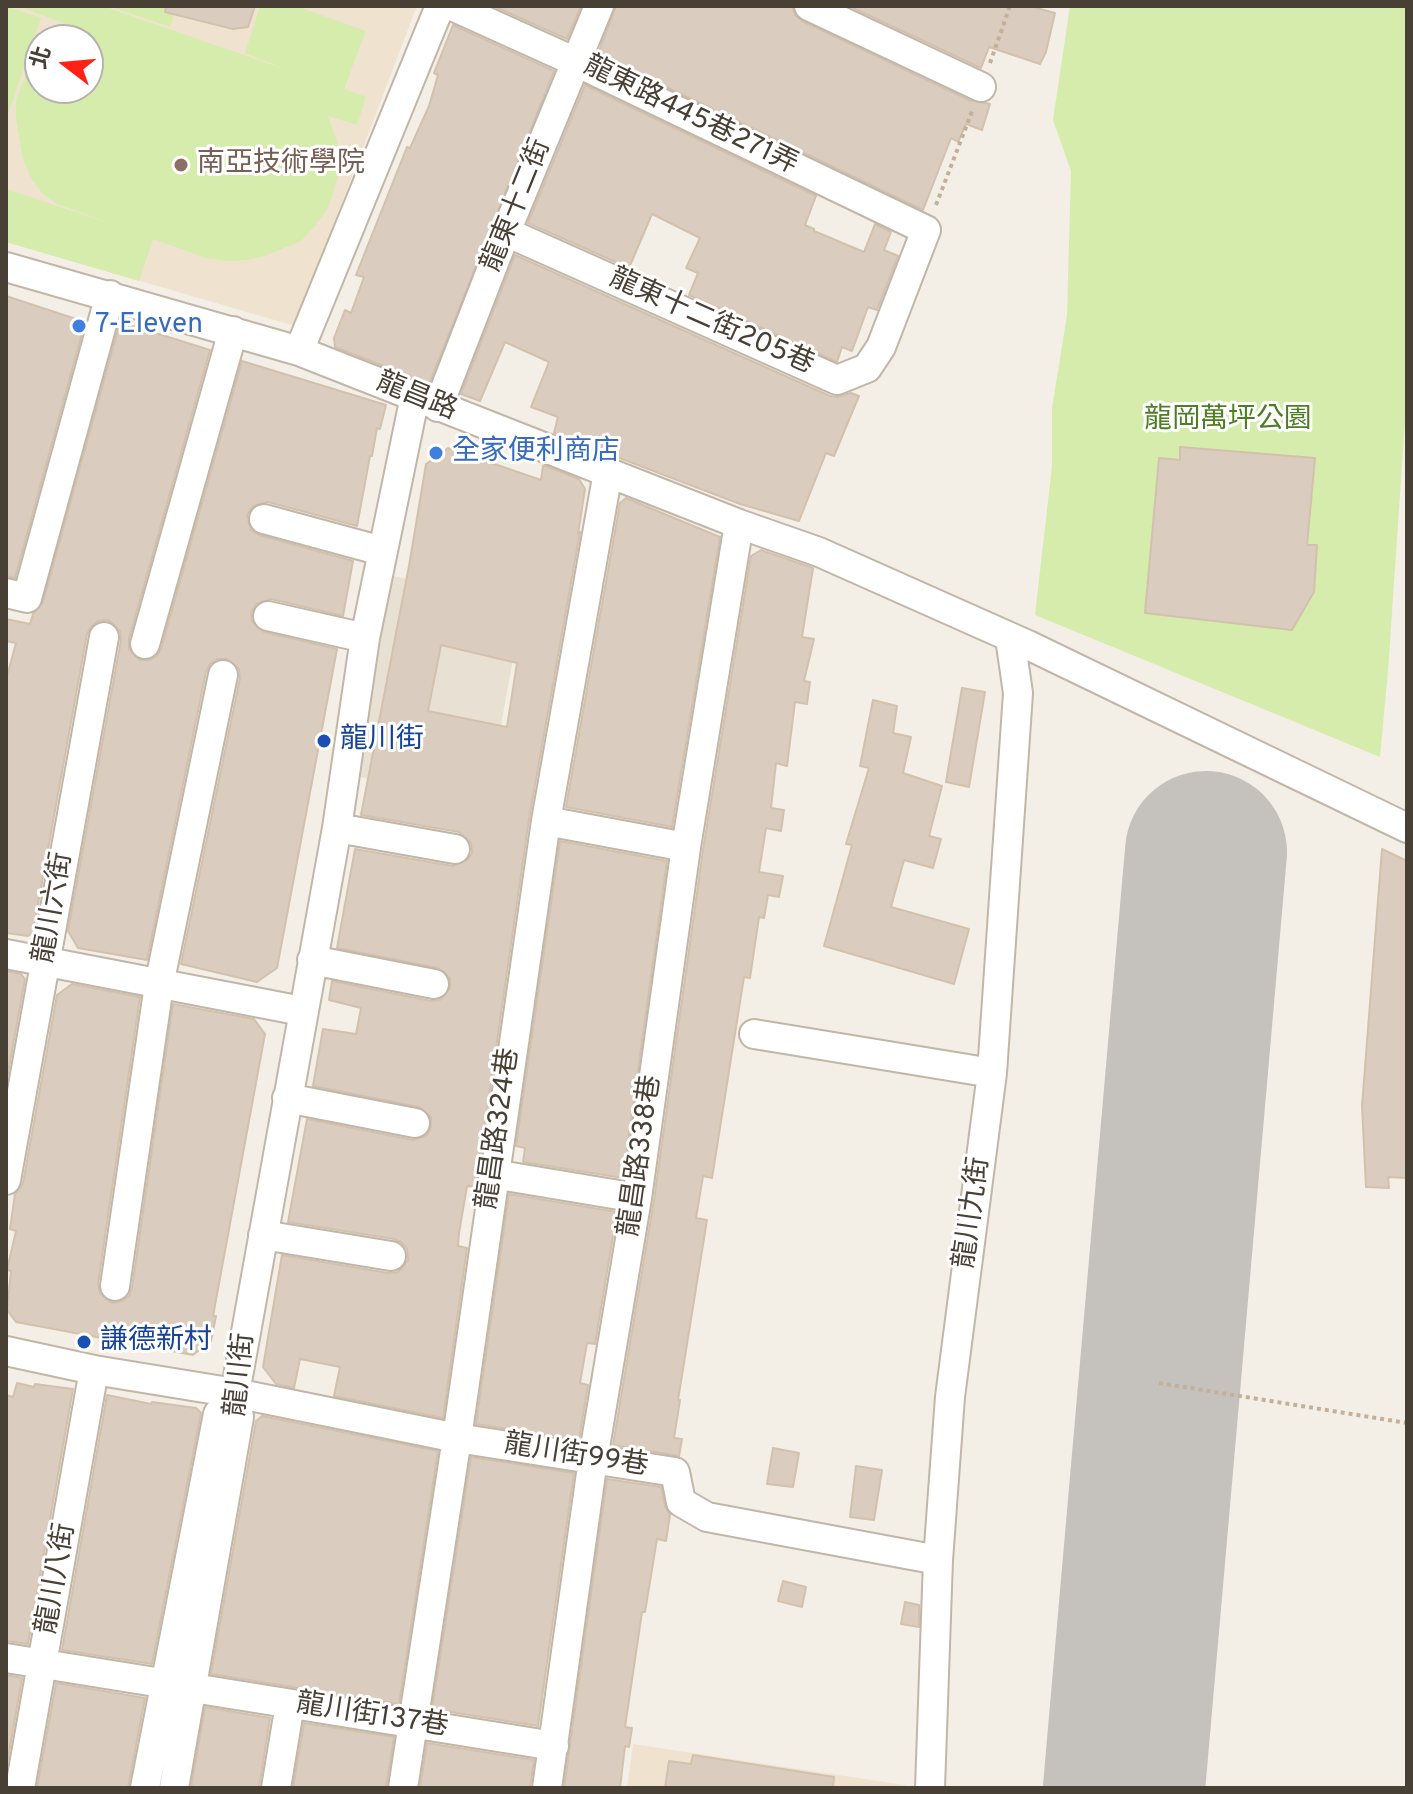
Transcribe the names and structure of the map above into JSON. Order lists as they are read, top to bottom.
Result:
{
  "streets": {
    "street": [
      "龍東路445巷271弄",
      "龍東十二街",
      "龍東十二街205巷",
      "龍昌路",
      "龍川六街",
      "龍昌路324巷",
      "龍昌路338巷",
      "龍川九街",
      "龍川街",
      "龍川街99巷",
      "龍川八街",
      "龍川街137巷"
    ]
  },
  "crossings": [
    ["龍東路445巷271弄", "龍東十二街"],
    ["龍東路445巷271弄", "龍東十二街205巷"],
    ["龍東十二街", "龍東十二街205巷"],
    ["龍東十二街", "龍昌路"],
    ["龍東十二街", "龍川街"],
    ["龍昌路", "龍昌路324巷"],
    ["龍昌路", "龍昌路338巷"],
    ["龍昌路", "龍川九街"],
    ["龍昌路", "龍川街"],
    ["龍昌路324巷", "龍川街99巷"],
    ["龍昌路324巷", "龍川街137巷"],
    ["龍昌路338巷", "龍川街99巷"],
    ["龍昌路338巷", "龍川街137巷"],
    ["龍川九街", "龍川街99巷"],
    ["龍川街", "龍川街99巷"],
    ["龍川街", "龍川街137巷"],
    ["龍川街99巷", "龍川八街"],
    ["龍川八街", "龍川街137巷"]
  ],
  "parks": ["龍岡萬坪公園"],
  "places": [
    "南亞技術學院",
    "7-Eleven",
    "全家便利商店",
    "龍川街",
    "謙德新村"
  ],
  "north": "left"
}
